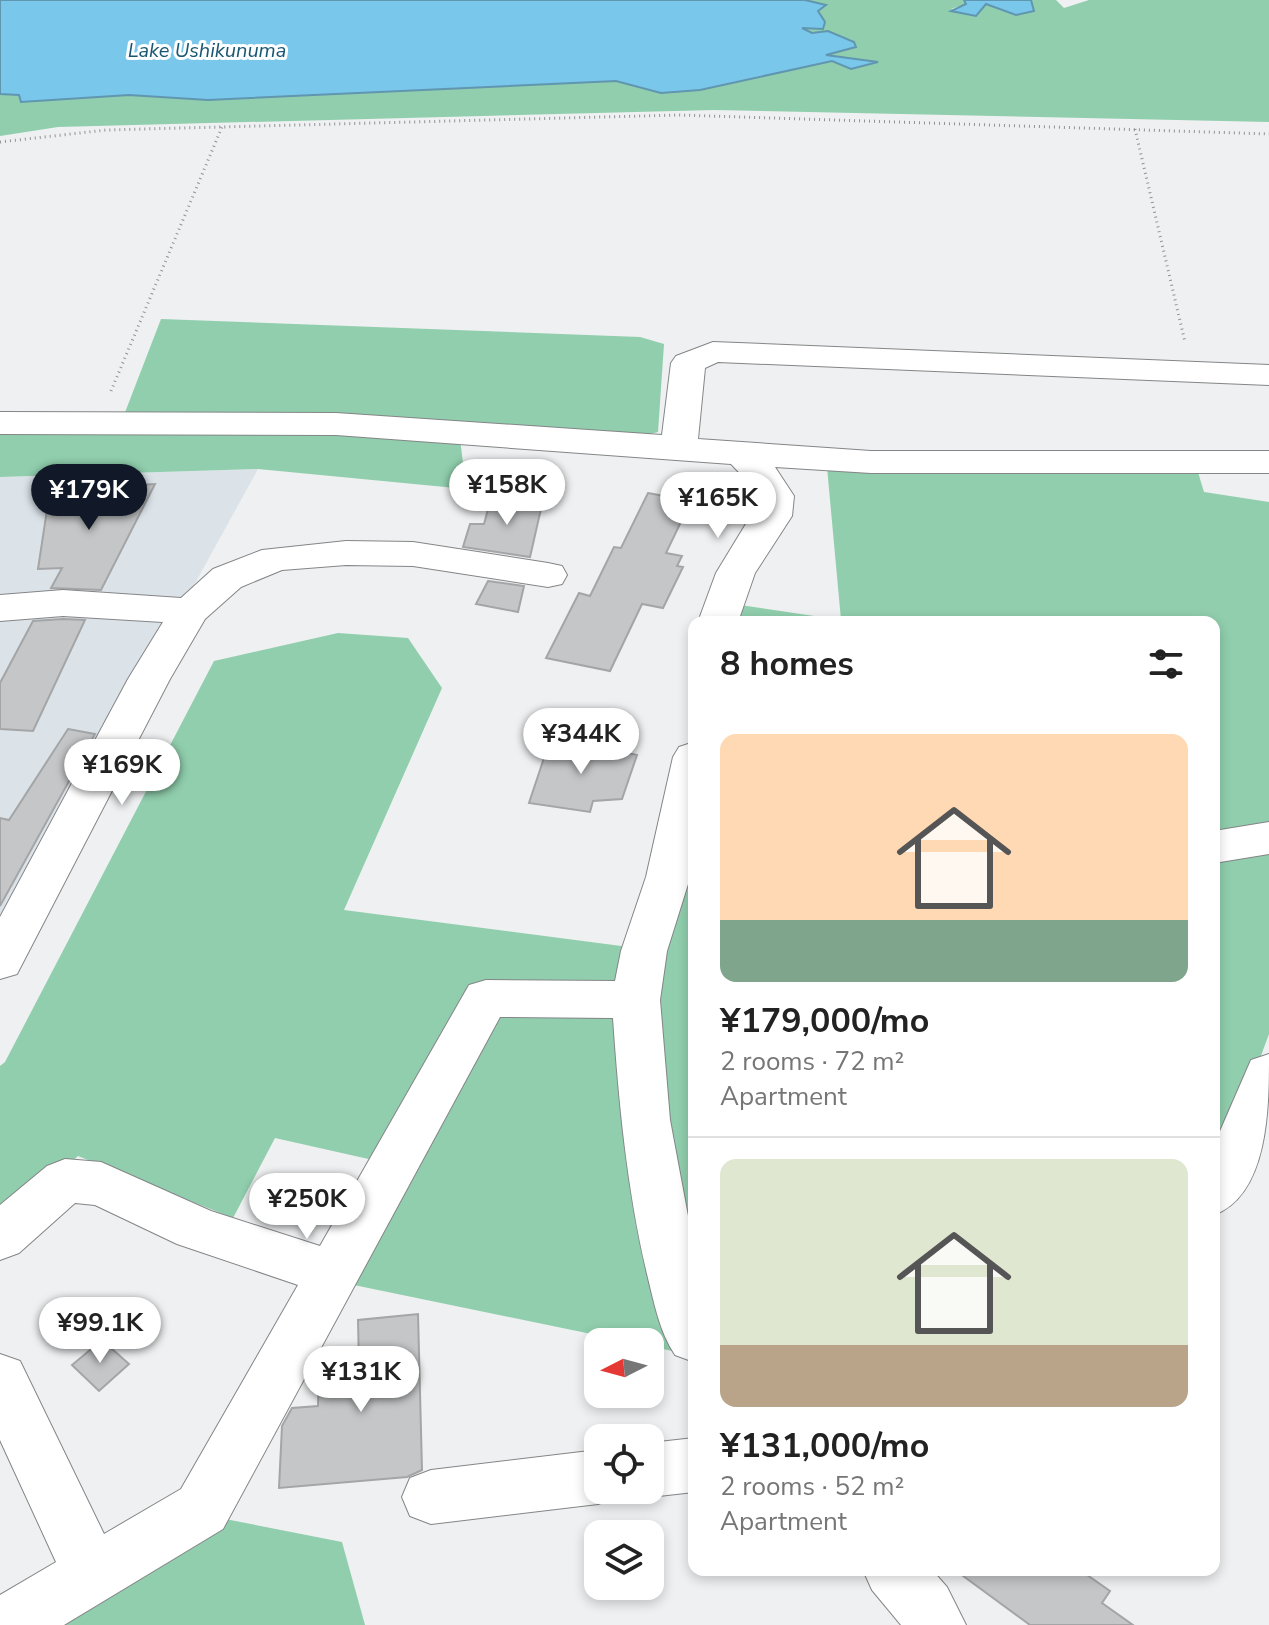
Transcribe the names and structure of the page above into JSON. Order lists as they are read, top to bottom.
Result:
{
  "water": ["Lake Ushikunuma"],
  "north": "left",
  "page": {
    "price": [
      "¥158K",
      "¥179K",
      "¥165K",
      "¥344K",
      "¥169K",
      "¥250K",
      "¥99.1K",
      "¥131K"
    ],
    "heading": "8 homes",
    "list": [
      {
        "name": "¥179,000/mo",
        "note": "2 rooms · 72 m² · Apartment"
      },
      {
        "name": "¥131,000/mo",
        "note": "2 rooms · 52 m² · Apartment"
      }
    ]
  }
}
